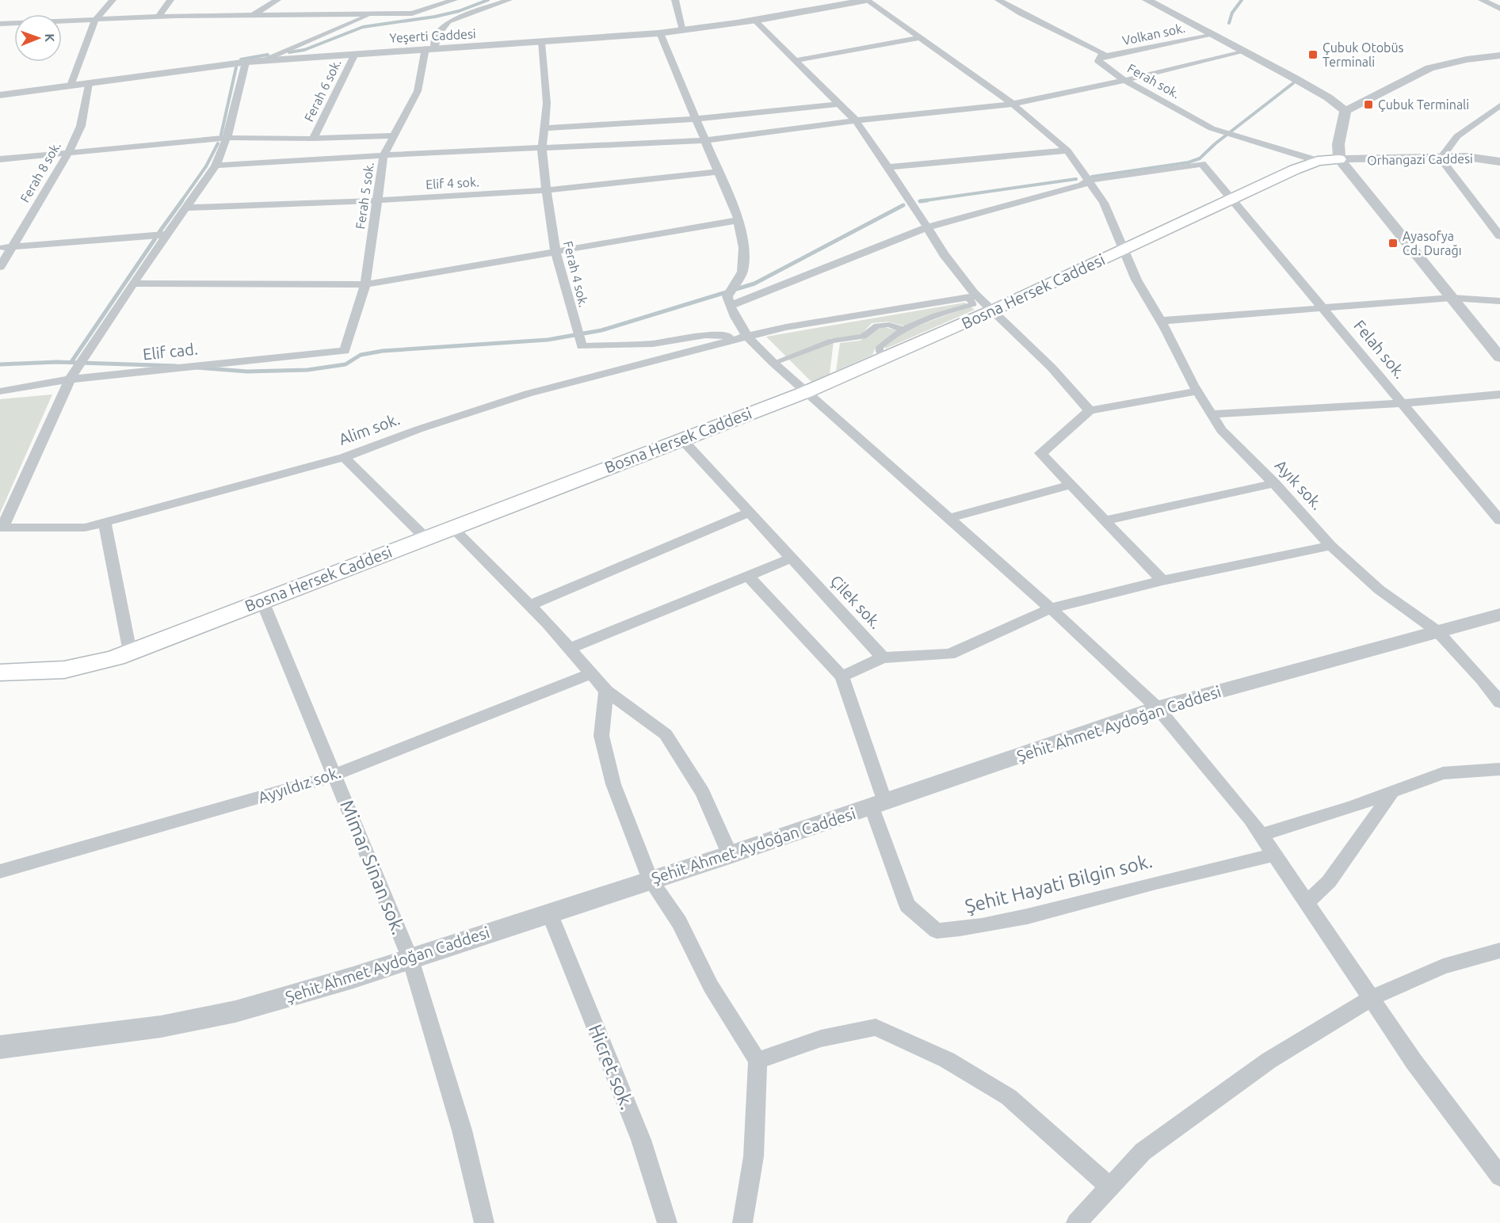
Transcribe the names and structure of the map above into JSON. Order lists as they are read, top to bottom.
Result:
{
  "streets": {
    "main road": ["Bosna Hersek Caddesi"],
    "street": [
      "Volkan sok.",
      "Yeşerti Caddesi",
      "Ferah sok.",
      "Ferah 6 sok.",
      "Orhangazi Caddesi",
      "Ferah 8 sok.",
      "Elif 4 sok.",
      "Ferah 5 sok.",
      "Ferah 4 sok.",
      "Felah sok.",
      "Elif cad.",
      "Alim sok.",
      "Ayık sok.",
      "Çilek sok.",
      "Şehit Ahmet Aydoğan Caddesi",
      "Ayyıldız sok.",
      "Mimar Sinan sok.",
      "Şehit Hayati Bilgin sok.",
      "Hicret sok."
    ]
  },
  "crossings": [
    ["Volkan sok.", "Ferah sok."],
    ["Yeşerti Caddesi", "Ferah 6 sok."],
    ["Yeşerti Caddesi", "Ferah 8 sok."],
    ["Yeşerti Caddesi", "Ferah 5 sok."],
    ["Yeşerti Caddesi", "Ferah 4 sok."],
    ["Yeşerti Caddesi", "Ayık sok."],
    ["Ferah sok.", "Bosna Hersek Caddesi"],
    ["Orhangazi Caddesi", "Bosna Hersek Caddesi"],
    ["Elif 4 sok.", "Ferah 5 sok."],
    ["Elif 4 sok.", "Ferah 4 sok."],
    ["Ferah 5 sok.", "Elif cad."],
    ["Ferah 4 sok.", "Alim sok."],
    ["Bosna Hersek Caddesi", "Felah sok."],
    ["Bosna Hersek Caddesi", "Ayık sok."],
    ["Bosna Hersek Caddesi", "Çilek sok."],
    ["Bosna Hersek Caddesi", "Mimar Sinan sok."],
    ["Felah sok.", "Ayık sok."],
    ["Ayık sok.", "Şehit Ahmet Aydoğan Caddesi"],
    ["Şehit Ahmet Aydoğan Caddesi", "Mimar Sinan sok."],
    ["Şehit Ahmet Aydoğan Caddesi", "Şehit Hayati Bilgin sok."],
    ["Şehit Ahmet Aydoğan Caddesi", "Hicret sok."],
    ["Ayyıldız sok.", "Mimar Sinan sok."]
  ],
  "places": {
    "transit": ["Çubuk Otobüs Terminali", "Çubuk Terminali", "Ayasofya Cd. Durağı"]
  },
  "north": "right"
}
